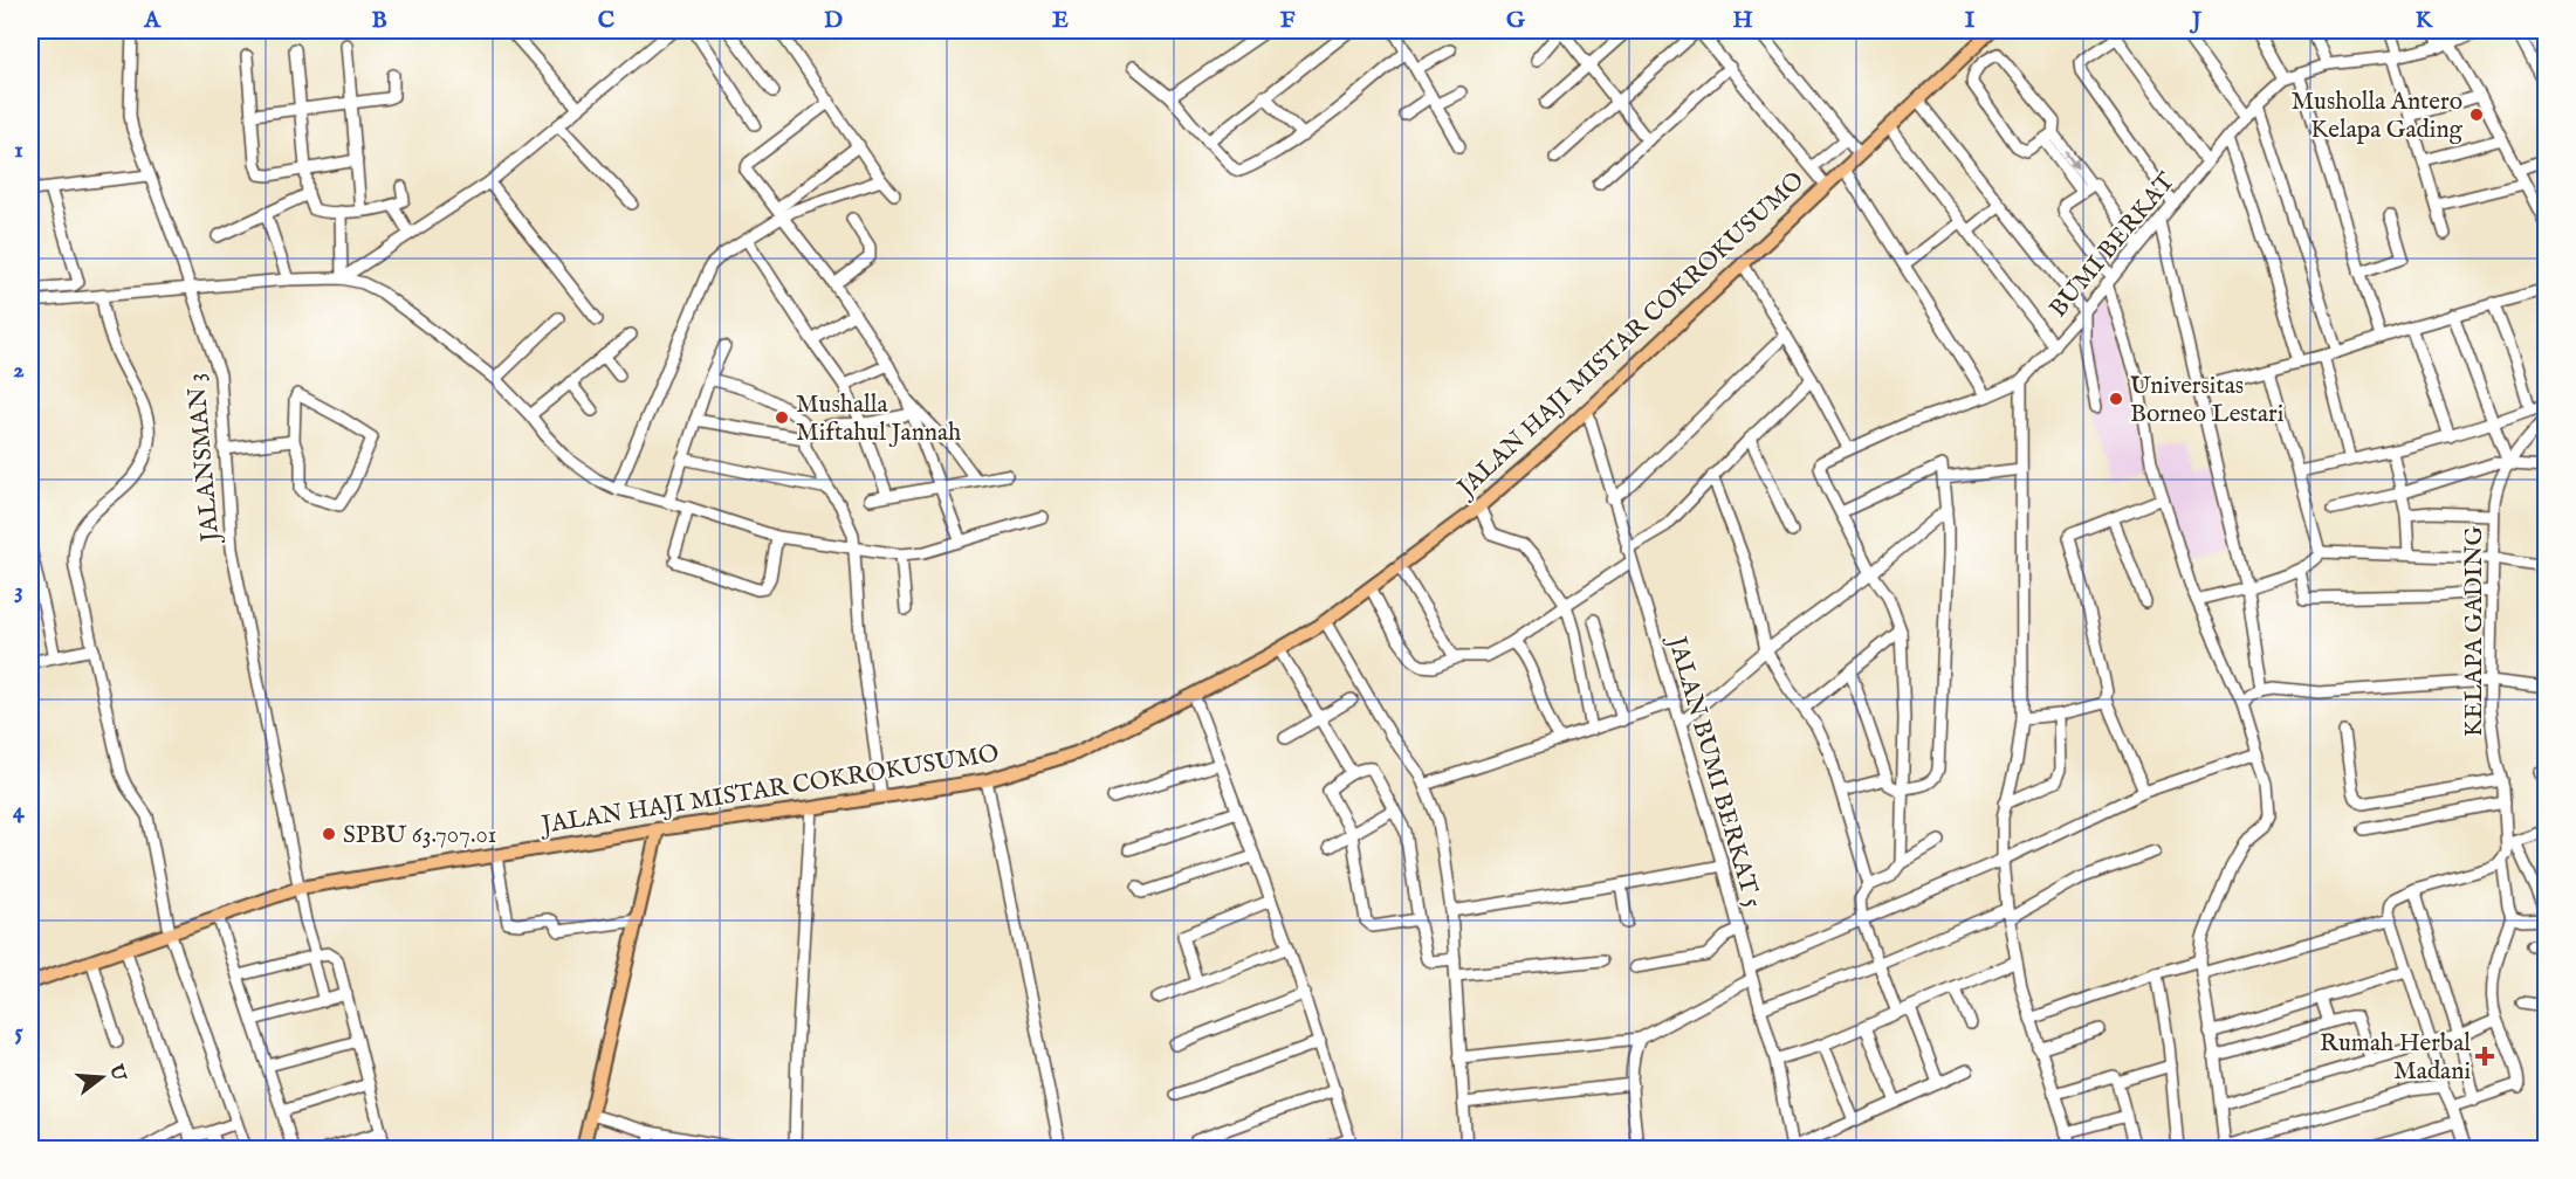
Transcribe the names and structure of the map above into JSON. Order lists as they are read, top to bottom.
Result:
{
  "streets": {
    "main road": ["JALAN HAJI MISTAR COKROKUSUMO"],
    "street": [
      "BUMI BERKAT",
      "JALANSMAN 3",
      "KELAPA GADING",
      "JALAN BUMI BERKAT 5"
    ]
  },
  "crossings": [
    ["JALAN HAJI MISTAR COKROKUSUMO", "JALANSMAN 3"],
    ["JALAN HAJI MISTAR COKROKUSUMO", "JALAN BUMI BERKAT 5"]
  ],
  "places": {
    "other": [
      "Musholla Antero Kelapa Gading",
      "Universitas Borneo Lestari",
      "Mushalla Miftahul Jannah",
      "SPBU 63.707.01"
    ],
    "health": ["Rumah Herbal Madani"]
  },
  "north": "right",
  "grid": {
    "columns": [
      "A",
      "B",
      "C",
      "D",
      "E",
      "F",
      "G",
      "H",
      "I",
      "J",
      "K"
    ],
    "rows": [
      "1",
      "2",
      "3",
      "4",
      "5"
    ]
  }
}
